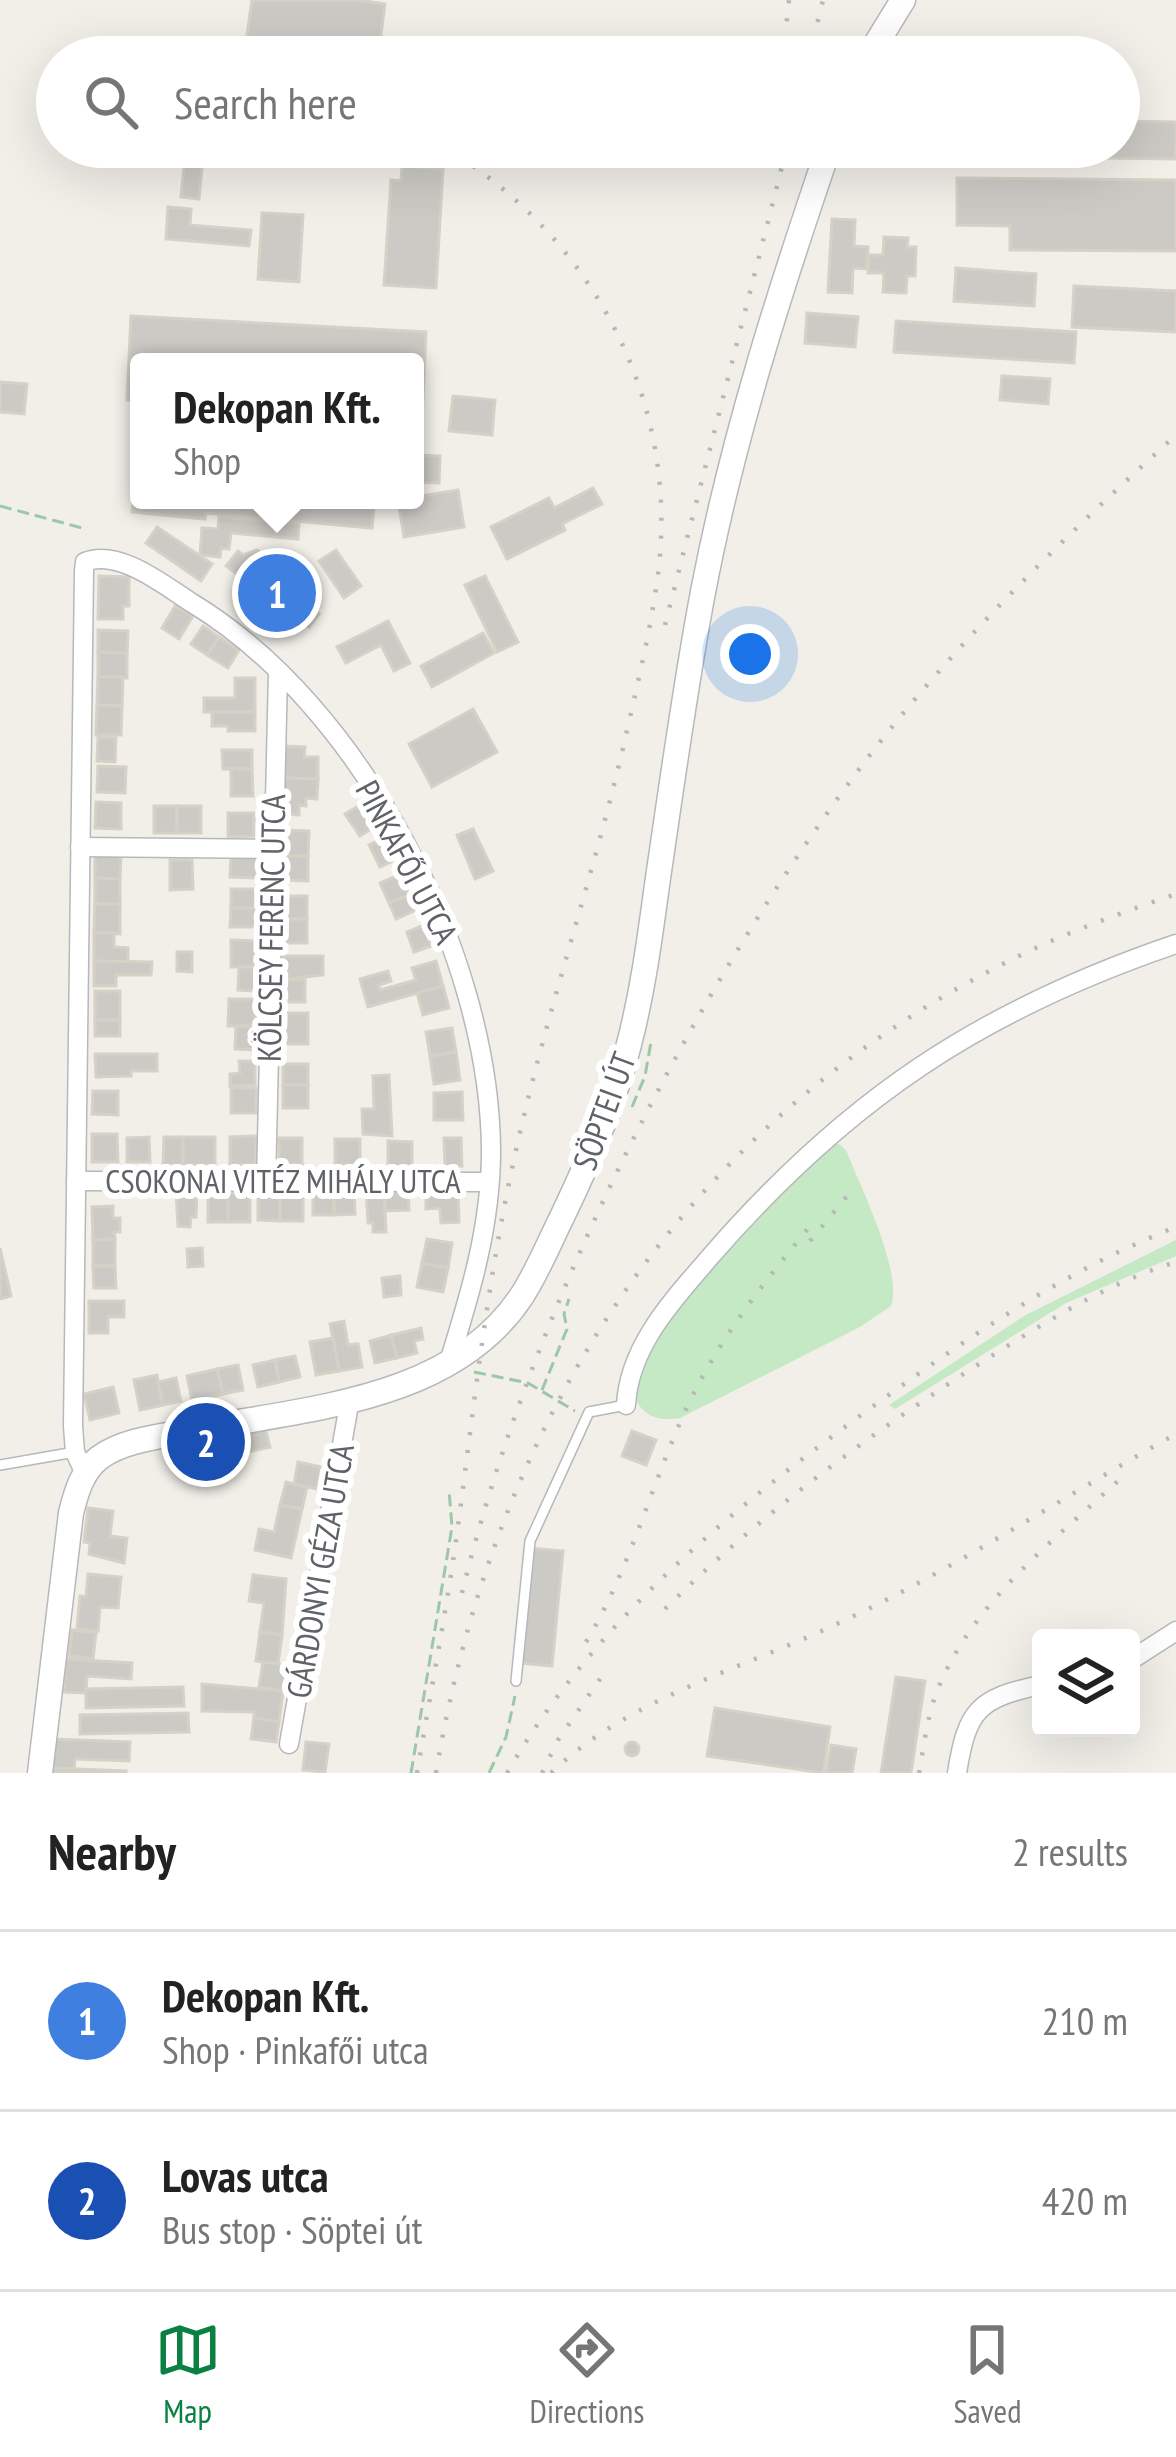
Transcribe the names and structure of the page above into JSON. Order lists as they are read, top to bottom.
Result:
{
  "streets": {
    "street": [
      "PINKAFŐI UTCA",
      "KÖLCSEY FERENC UTCA",
      "SÖPTEI ÚT",
      "CSOKONAI VITÉZ MIHÁLY UTCA",
      "GÁRDONYI GÉZA UTCA"
    ]
  },
  "crossings": [
    ["PINKAFŐI UTCA", "KÖLCSEY FERENC UTCA"],
    ["PINKAFŐI UTCA", "SÖPTEI ÚT"],
    ["PINKAFŐI UTCA", "CSOKONAI VITÉZ MIHÁLY UTCA"],
    ["KÖLCSEY FERENC UTCA", "CSOKONAI VITÉZ MIHÁLY UTCA"],
    ["SÖPTEI ÚT", "GÁRDONYI GÉZA UTCA"]
  ],
  "page": {
    "search": "Search here",
    "popup": ["Dekopan Kft.", "Shop"],
    "pins": ["1", "2"],
    "heading": ["Nearby", "2 results"],
    "list": [
      {
        "mark": "1",
        "name": "Dekopan Kft.",
        "note": "Shop · Pinkafői utca",
        "value": "210 m"
      },
      {
        "mark": "2",
        "name": "Lovas utca",
        "note": "Bus stop · Söptei út",
        "value": "420 m"
      }
    ],
    "nav": ["Map", "Directions", "Saved"]
  }
}
